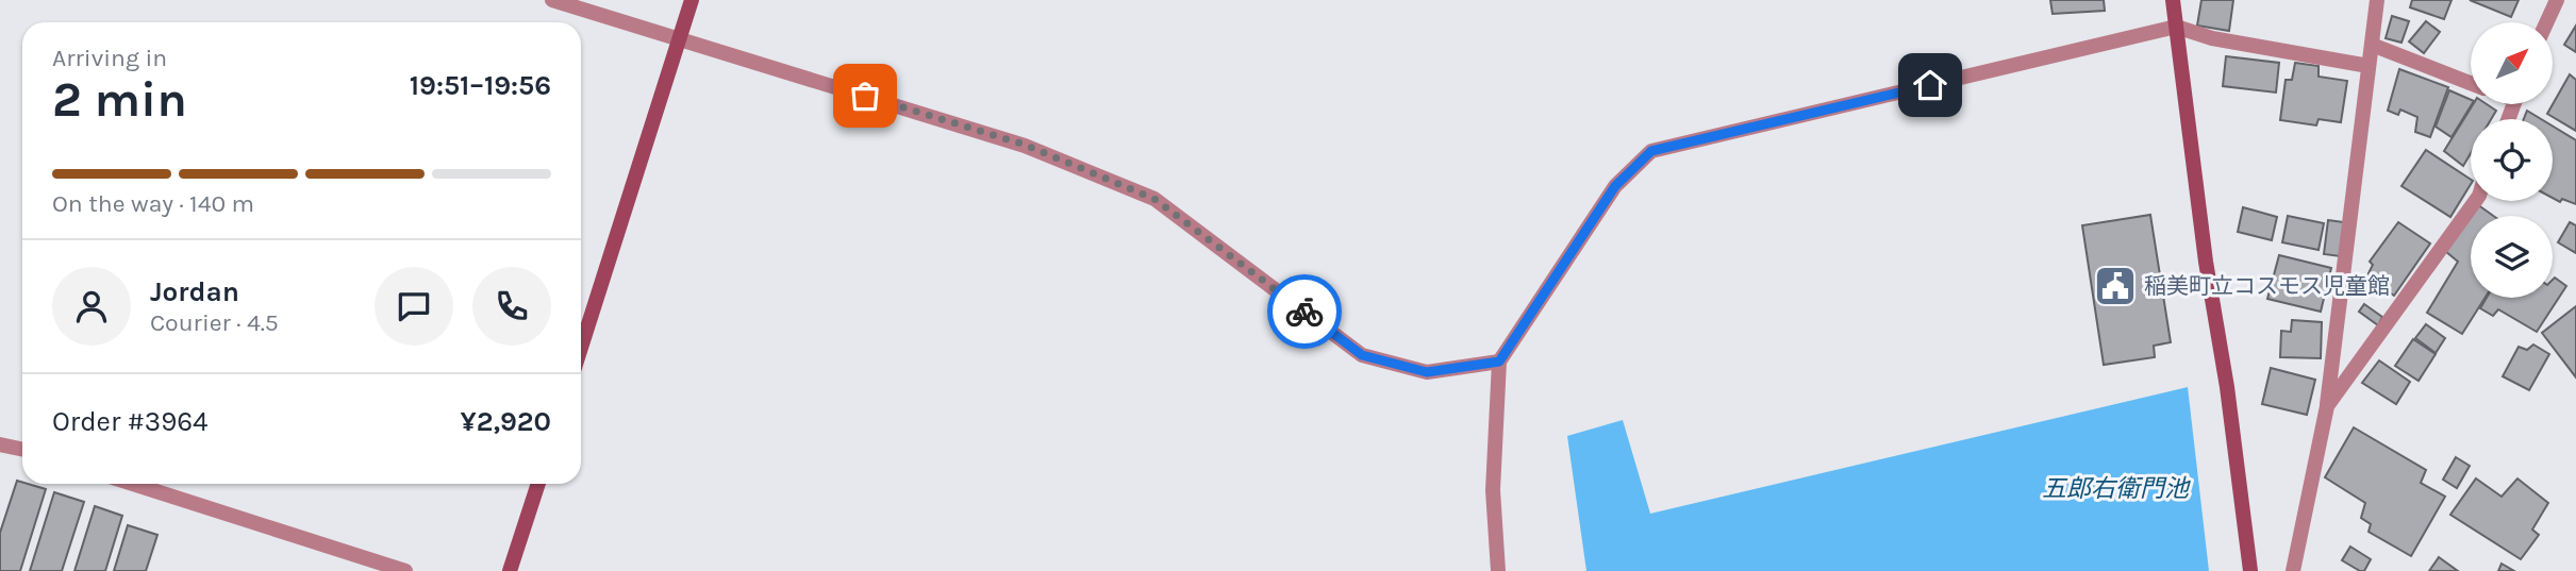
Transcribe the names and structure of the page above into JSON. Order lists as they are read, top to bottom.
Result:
{
  "water": ["五郎右衛門池"],
  "places": {
    "public building": ["稲美町立コスモス児童館"]
  },
  "north": "top right",
  "page": {
    "heading": ["2 min", "Arriving in", "19:51–19:56"],
    "panel": [
      "Jordan",
      "Courier · 4.5",
      "Order #3964",
      "¥2,920"
    ],
    "bar": "On the way · 140 m"
  }
}
